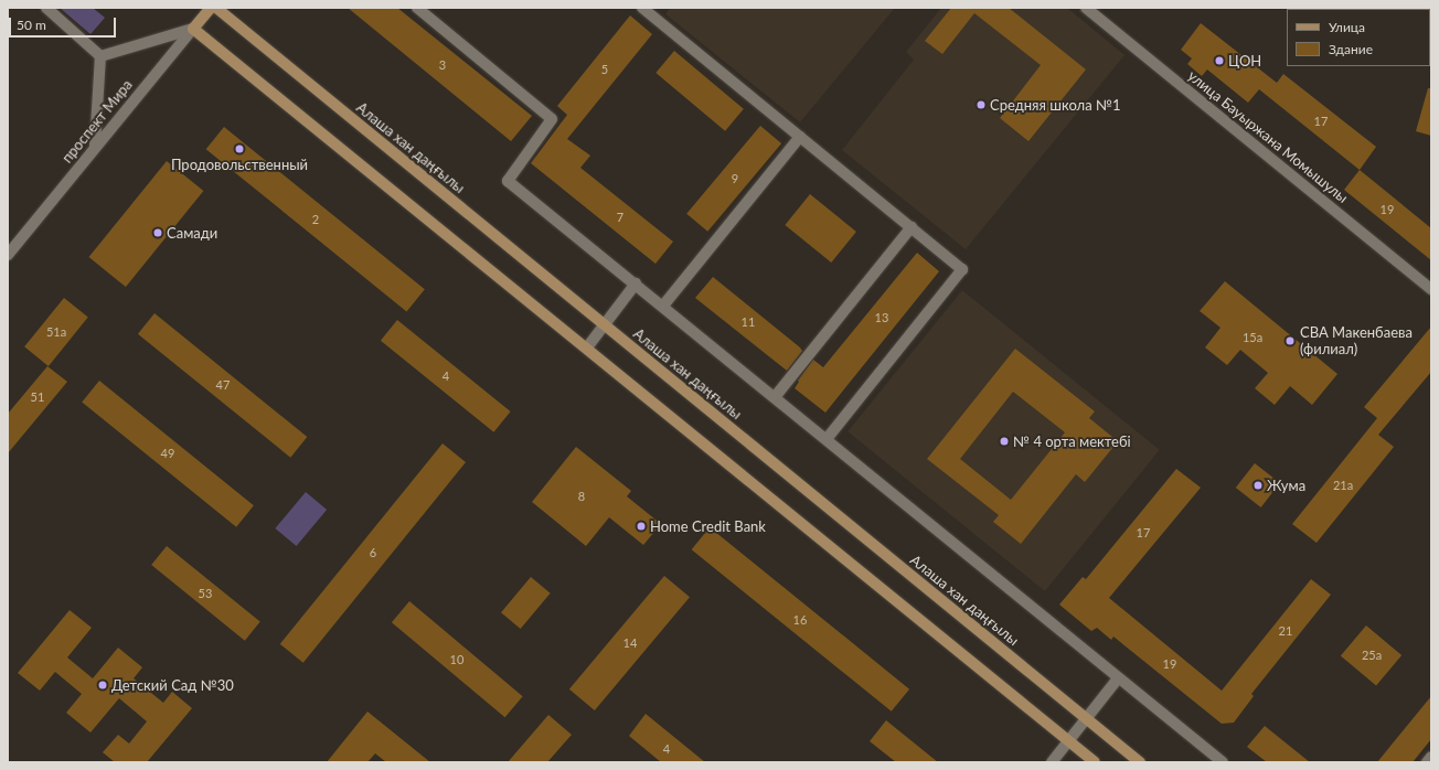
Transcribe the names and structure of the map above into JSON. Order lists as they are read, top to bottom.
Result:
{
  "streets": {
    "main road": ["проспект Мира", "Алаша хан даңғылы"],
    "street": ["улица Бауыржана Момышулы"]
  },
  "places": [
    "ЦОН",
    "Средняя школа №1",
    "Продовольственный",
    "Самади",
    "СВА Макенбаева (филиал)",
    "№ 4 орта мектебі",
    "Жума",
    "Home Credit Bank",
    "Детский Сад №30"
  ],
  "house_numbers": [
    "3",
    "5",
    "17",
    "9",
    "19",
    "7",
    "2",
    "13",
    "11",
    "51а",
    "15а",
    "4",
    "47",
    "51",
    "49",
    "21а",
    "8",
    "17",
    "6",
    "53",
    "16",
    "21",
    "14",
    "25а",
    "10",
    "19",
    "4"
  ],
  "legend": ["Улица", "Здание"],
  "scale_bar": "50 m"
}
